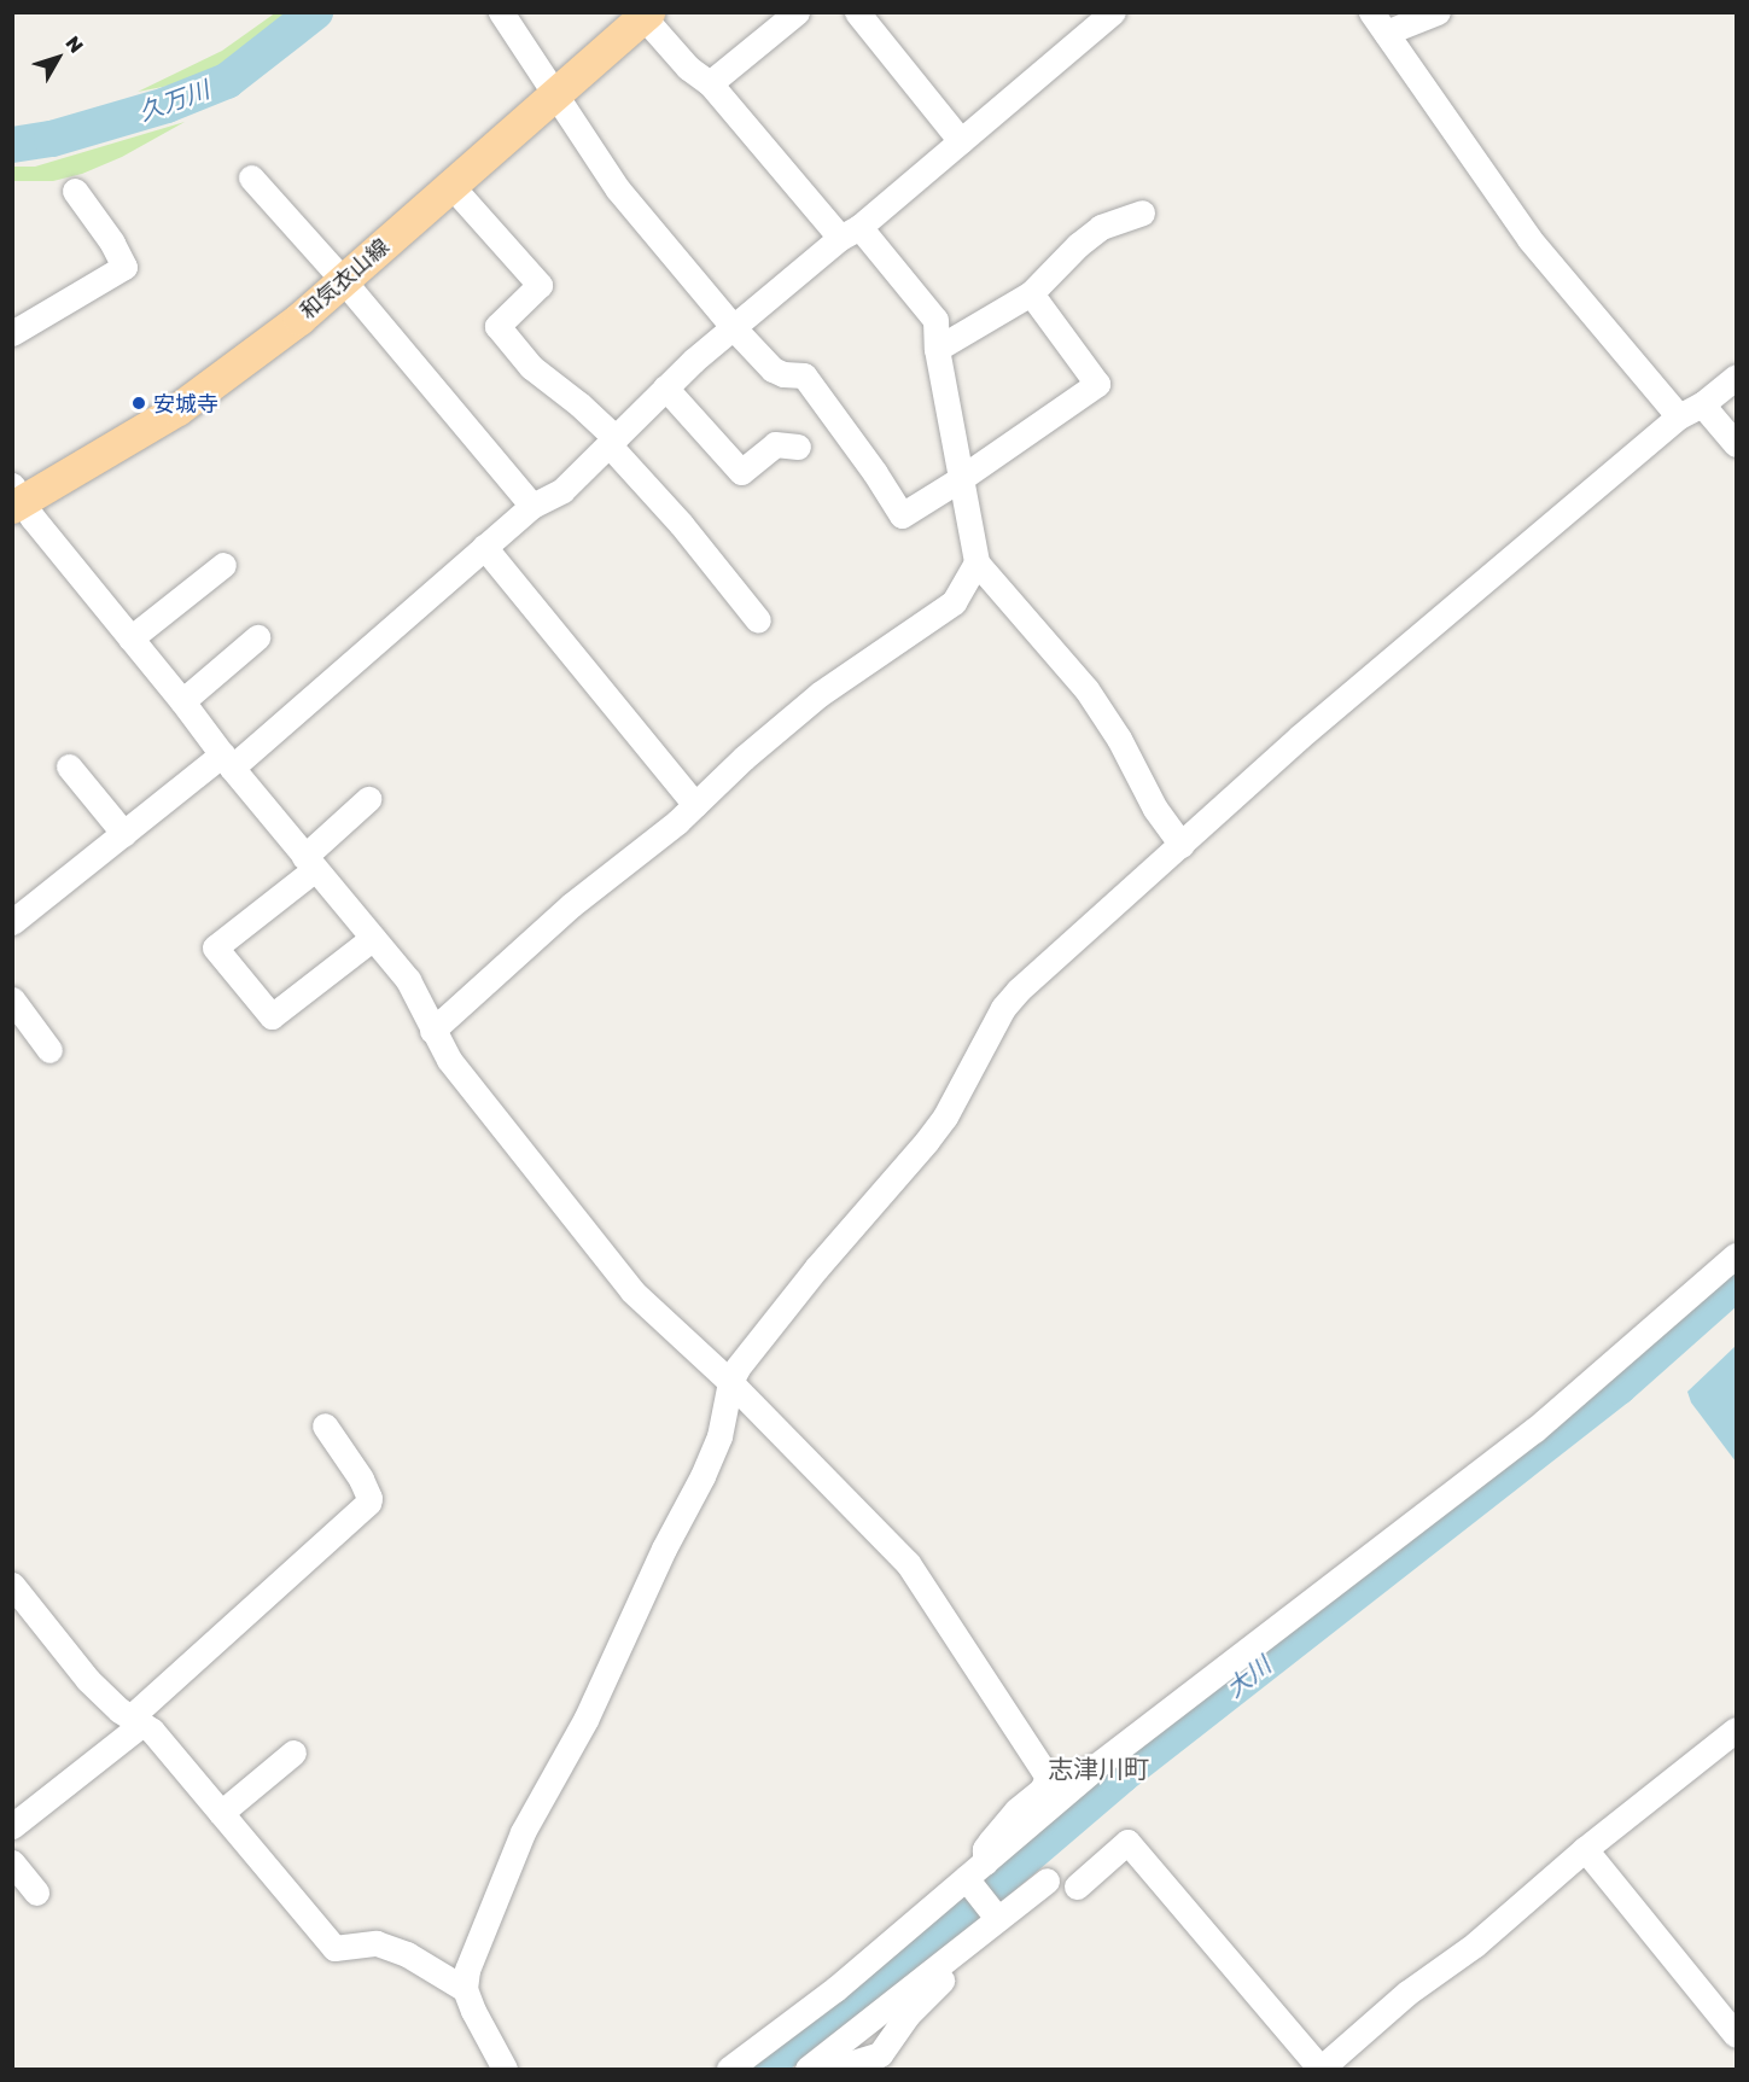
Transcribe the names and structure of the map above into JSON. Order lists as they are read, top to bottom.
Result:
{
  "streets": {
    "main road": ["和気衣山線"]
  },
  "districts": ["志津川町"],
  "water": ["久万川", "大川"],
  "places": ["安城寺"],
  "north": "top right"
}
